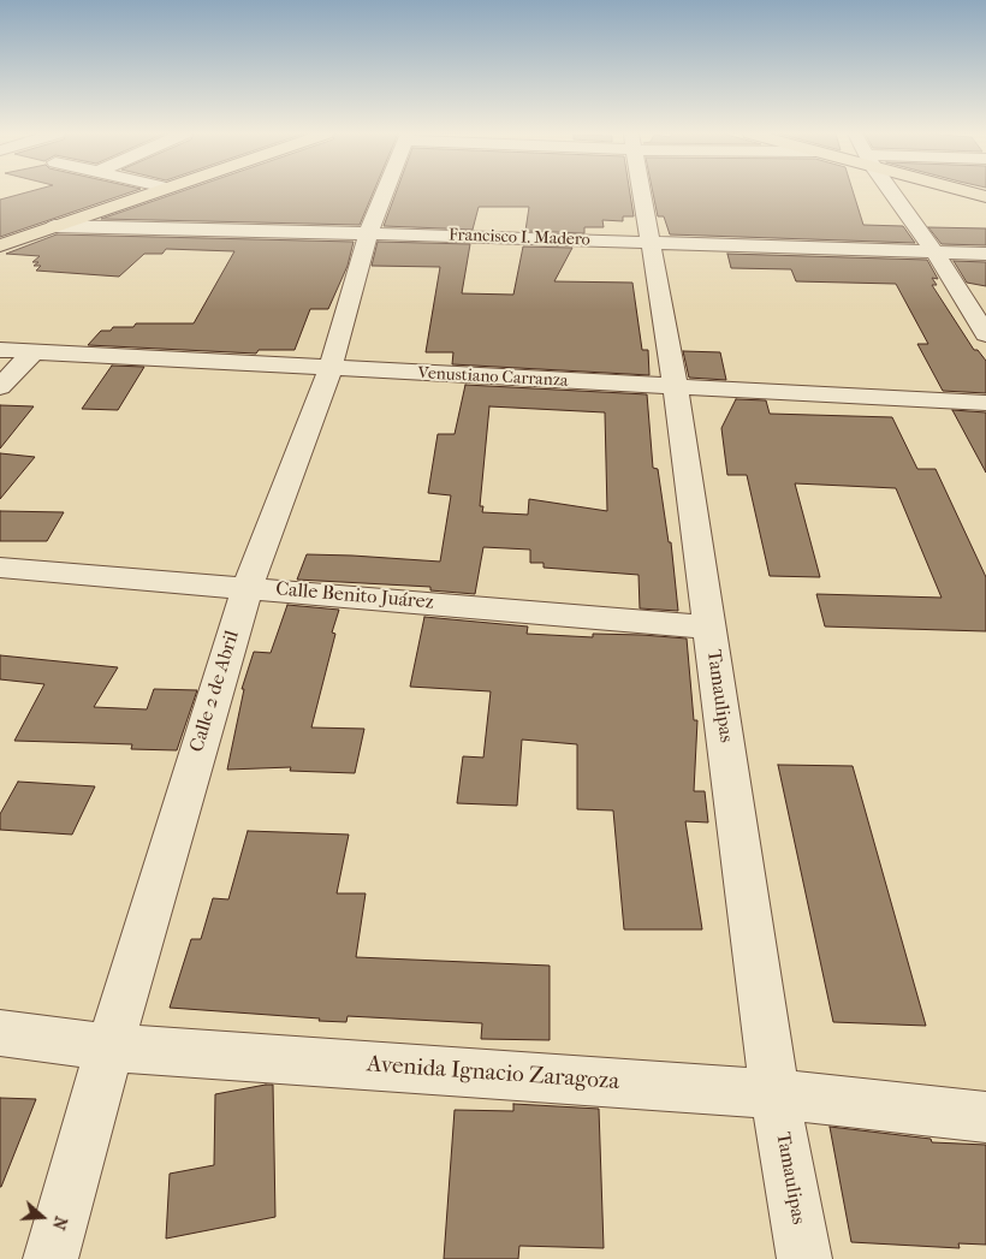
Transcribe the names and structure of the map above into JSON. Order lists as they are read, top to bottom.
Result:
{
  "streets": {
    "street": [
      "Francisco I. Madero",
      "Venustiano Carranza",
      "Calle Benito Juárez",
      "Calle 2 de Abril",
      "Tamaulipas",
      "Avenida Ignacio Zaragoza"
    ]
  },
  "crossings": [
    ["Francisco I. Madero", "Calle 2 de Abril"],
    ["Francisco I. Madero", "Tamaulipas"],
    ["Venustiano Carranza", "Calle 2 de Abril"],
    ["Venustiano Carranza", "Tamaulipas"],
    ["Calle Benito Juárez", "Calle 2 de Abril"],
    ["Calle Benito Juárez", "Tamaulipas"],
    ["Calle 2 de Abril", "Avenida Ignacio Zaragoza"],
    ["Tamaulipas", "Avenida Ignacio Zaragoza"]
  ],
  "north": "right"
}
